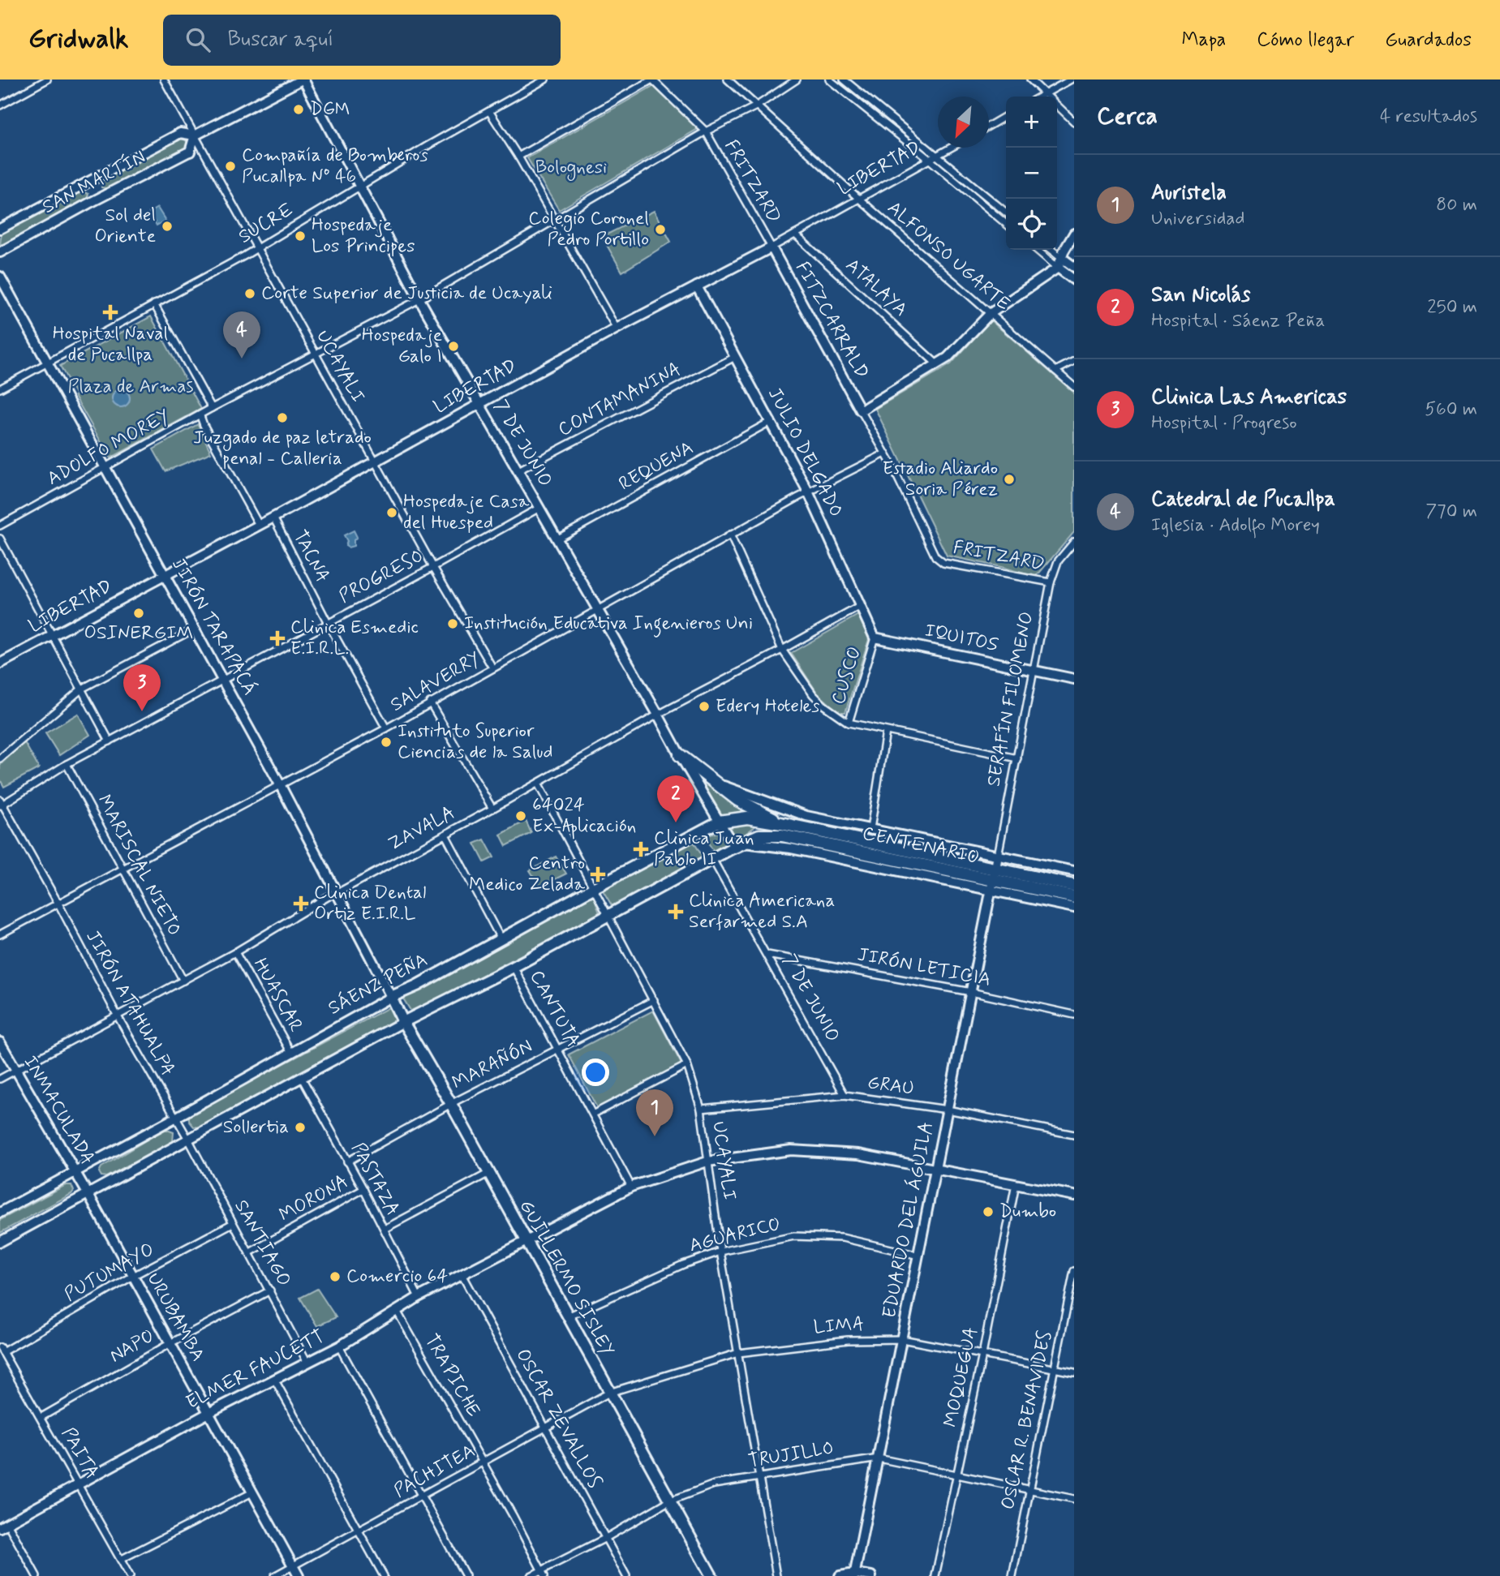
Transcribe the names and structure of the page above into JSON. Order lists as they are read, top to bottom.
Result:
{
  "streets": {
    "highway": ["CENTENARIO", "SÁENZ PEÑA"],
    "main road": ["GUILLERMO SISLEY"],
    "street": [
      "LIBERTAD",
      "FRITZARD",
      "SAN MARTÍN",
      "SUCRE",
      "ALFONSO UGARTE",
      "ATALAYA",
      "FITZCARRALD",
      "UCAYALI",
      "CONTAMANINA",
      "7 DE JUNIO",
      "ADOLFO MOREY",
      "JULIO DELGADO",
      "REQUENA",
      "TACNA",
      "PROGRESO",
      "JIRÓN TARAPACÁ",
      "IQUITOS",
      "CUSCO",
      "SALAVERRY",
      "SERAFÍN FILOMENO",
      "ZAVALA",
      "MARISCAL NIETO",
      "JIRÓN LETICIA",
      "HUASCAR",
      "JIRÓN ATAHUALPA",
      "CANTUTA",
      "MARAÑÓN",
      "GRAU",
      "INMACULADA",
      "PASTAZA",
      "MORONA",
      "EDUARDO DEL ÁGUILA",
      "AGUARICO",
      "SANTIAGO",
      "PUTUMAYO",
      "URUBAMBA",
      "LIMA",
      "NAPO",
      "ELMER FAUCETT",
      "TRAPICHE",
      "MOQUEGUA",
      "OSCAR ZEVALLOS",
      "OSCAR R. BENAVIDES",
      "PAITA",
      "TRUJILLO",
      "PACHITEA"
    ]
  },
  "crossings": [
    ["LIBERTAD", "FRITZARD"],
    ["LIBERTAD", "ALFONSO UGARTE"],
    ["LIBERTAD", "ATALAYA"],
    ["LIBERTAD", "FITZCARRALD"],
    ["LIBERTAD", "UCAYALI"],
    ["LIBERTAD", "7 DE JUNIO"],
    ["LIBERTAD", "JULIO DELGADO"],
    ["LIBERTAD", "TACNA"],
    ["LIBERTAD", "JIRÓN TARAPACÁ"],
    ["FRITZARD", "FITZCARRALD"],
    ["FRITZARD", "ADOLFO MOREY"],
    ["FRITZARD", "SALAVERRY"],
    ["FRITZARD", "SERAFÍN FILOMENO"],
    ["SAN MARTÍN", "UCAYALI"],
    ["SAN MARTÍN", "7 DE JUNIO"],
    ["SUCRE", "UCAYALI"],
    ["SUCRE", "7 DE JUNIO"],
    ["SUCRE", "JIRÓN TARAPACÁ"],
    ["ALFONSO UGARTE", "ADOLFO MOREY"],
    ["UCAYALI", "ADOLFO MOREY"],
    ["UCAYALI", "PROGRESO"],
    ["UCAYALI", "SALAVERRY"],
    ["UCAYALI", "ZAVALA"],
    ["UCAYALI", "SÁENZ PEÑA"],
    ["UCAYALI", "MARAÑÓN"],
    ["UCAYALI", "GRAU"],
    ["UCAYALI", "AGUARICO"],
    ["UCAYALI", "LIMA"],
    ["UCAYALI", "ELMER FAUCETT"],
    ["UCAYALI", "TRUJILLO"],
    ["CONTAMANINA", "7 DE JUNIO"],
    ["CONTAMANINA", "JULIO DELGADO"],
    ["7 DE JUNIO", "ADOLFO MOREY"],
    ["7 DE JUNIO", "REQUENA"],
    ["7 DE JUNIO", "PROGRESO"],
    ["7 DE JUNIO", "SALAVERRY"],
    ["7 DE JUNIO", "ZAVALA"],
    ["7 DE JUNIO", "CENTENARIO"],
    ["7 DE JUNIO", "JIRÓN LETICIA"],
    ["7 DE JUNIO", "SÁENZ PEÑA"],
    ["7 DE JUNIO", "GRAU"],
    ["ADOLFO MOREY", "JIRÓN TARAPACÁ"],
    ["JULIO DELGADO", "REQUENA"],
    ["JULIO DELGADO", "IQUITOS"],
    ["JULIO DELGADO", "CUSCO"],
    ["JULIO DELGADO", "SALAVERRY"],
    ["JULIO DELGADO", "ZAVALA"],
    ["TACNA", "PROGRESO"],
    ["TACNA", "SALAVERRY"],
    ["PROGRESO", "JIRÓN TARAPACÁ"],
    ["PROGRESO", "MARISCAL NIETO"],
    ["PROGRESO", "JIRÓN ATAHUALPA"],
    ["JIRÓN TARAPACÁ", "SALAVERRY"],
    ["JIRÓN TARAPACÁ", "ZAVALA"],
    ["JIRÓN TARAPACÁ", "SÁENZ PEÑA"],
    ["JIRÓN TARAPACÁ", "GUILLERMO SISLEY"],
    ["IQUITOS", "CUSCO"],
    ["IQUITOS", "SERAFÍN FILOMENO"],
    ["SALAVERRY", "MARISCAL NIETO"],
    ["SALAVERRY", "JIRÓN ATAHUALPA"],
    ["SERAFÍN FILOMENO", "CENTENARIO"],
    ["SERAFÍN FILOMENO", "EDUARDO DEL ÁGUILA"],
    ["ZAVALA", "MARISCAL NIETO"],
    ["ZAVALA", "HUASCAR"],
    ["ZAVALA", "JIRÓN ATAHUALPA"],
    ["ZAVALA", "INMACULADA"],
    ["CENTENARIO", "SÁENZ PEÑA"],
    ["CENTENARIO", "EDUARDO DEL ÁGUILA"],
    ["JIRÓN LETICIA", "EDUARDO DEL ÁGUILA"],
    ["SÁENZ PEÑA", "HUASCAR"],
    ["SÁENZ PEÑA", "JIRÓN ATAHUALPA"],
    ["SÁENZ PEÑA", "INMACULADA"],
    ["SÁENZ PEÑA", "GUILLERMO SISLEY"],
    ["JIRÓN ATAHUALPA", "SANTIAGO"],
    ["CANTUTA", "MARAÑÓN"],
    ["CANTUTA", "ELMER FAUCETT"],
    ["MARAÑÓN", "PASTAZA"],
    ["MARAÑÓN", "GUILLERMO SISLEY"],
    ["GRAU", "EDUARDO DEL ÁGUILA"],
    ["INMACULADA", "URUBAMBA"],
    ["PASTAZA", "MORONA"],
    ["PASTAZA", "ELMER FAUCETT"],
    ["MORONA", "SANTIAGO"],
    ["EDUARDO DEL ÁGUILA", "AGUARICO"],
    ["EDUARDO DEL ÁGUILA", "LIMA"],
    ["EDUARDO DEL ÁGUILA", "ELMER FAUCETT"],
    ["EDUARDO DEL ÁGUILA", "TRUJILLO"],
    ["AGUARICO", "GUILLERMO SISLEY"],
    ["SANTIAGO", "PUTUMAYO"],
    ["SANTIAGO", "NAPO"],
    ["SANTIAGO", "ELMER FAUCETT"],
    ["PUTUMAYO", "URUBAMBA"],
    ["PUTUMAYO", "PAITA"],
    ["GUILLERMO SISLEY", "LIMA"],
    ["GUILLERMO SISLEY", "ELMER FAUCETT"],
    ["GUILLERMO SISLEY", "TRUJILLO"],
    ["GUILLERMO SISLEY", "PACHITEA"],
    ["URUBAMBA", "NAPO"],
    ["URUBAMBA", "ELMER FAUCETT"],
    ["URUBAMBA", "PACHITEA"],
    ["LIMA", "MOQUEGUA"],
    ["LIMA", "OSCAR R. BENAVIDES"],
    ["LIMA", "PACHITEA"],
    ["NAPO", "PAITA"],
    ["ELMER FAUCETT", "TRAPICHE"],
    ["ELMER FAUCETT", "MOQUEGUA"],
    ["ELMER FAUCETT", "OSCAR ZEVALLOS"],
    ["ELMER FAUCETT", "PAITA"],
    ["TRAPICHE", "TRUJILLO"],
    ["TRAPICHE", "PACHITEA"],
    ["MOQUEGUA", "TRUJILLO"],
    ["OSCAR ZEVALLOS", "TRUJILLO"],
    ["OSCAR ZEVALLOS", "PACHITEA"],
    ["OSCAR R. BENAVIDES", "TRUJILLO"]
  ],
  "parks": ["Bolognesi", "Plaza de Armas"],
  "places": {
    "other": [
      "DGM",
      "Compañía de Bomberos Pucallpa Nº 46",
      "Sol del Oriente",
      "Colegio Coronel Pedro Portillo",
      "Hospedaje Los Principes",
      "Corte Superior de Justicia de Ucayali",
      "Hospedaje Galo I",
      "Juzgado de paz letrado penal - Calleria",
      "Estadio Aliardo Soria Pérez",
      "Hospedaje Casa del Huesped",
      "OSINERGIM",
      "Institución Educativa Ingenieros Uni",
      "Edery Hoteles",
      "Instituto Superior Ciencias de la Salud",
      "64024 Ex-Aplicación",
      "Sollertia",
      "Dumbo",
      "Comercio 64"
    ],
    "health": [
      "Hospital Naval de Pucallpa",
      "Clinica Esmedic E.I.R.L.",
      "Clinica Juan Pablo II",
      "Centro Medico Zelada",
      "Clinica Dental Ortiz E.I.R.L",
      "Clinica Americana Serfarmed S.A"
    ]
  },
  "north": "bottom left",
  "page": {
    "header": "Gridwalk",
    "search": "Buscar aquí",
    "nav": ["Mapa", "Cómo llegar", "Guardados"],
    "heading": ["Cerca", "4 resultados"],
    "map_buttons": ["+", "−"],
    "list": [
      {
        "mark": "1",
        "name": "Auristela",
        "note": "Universidad",
        "value": "80 m"
      },
      {
        "mark": "2",
        "name": "San Nicolás",
        "note": "Hospital · Sáenz Peña",
        "value": "250 m"
      },
      {
        "mark": "3",
        "name": "Clinica Las Americas",
        "note": "Hospital · Progreso",
        "value": "560 m"
      },
      {
        "mark": "4",
        "name": "Catedral de Pucallpa",
        "note": "Iglesia · Adolfo Morey",
        "value": "770 m"
      }
    ],
    "pins": [
      "4",
      "3",
      "2",
      "1"
    ]
  }
}
